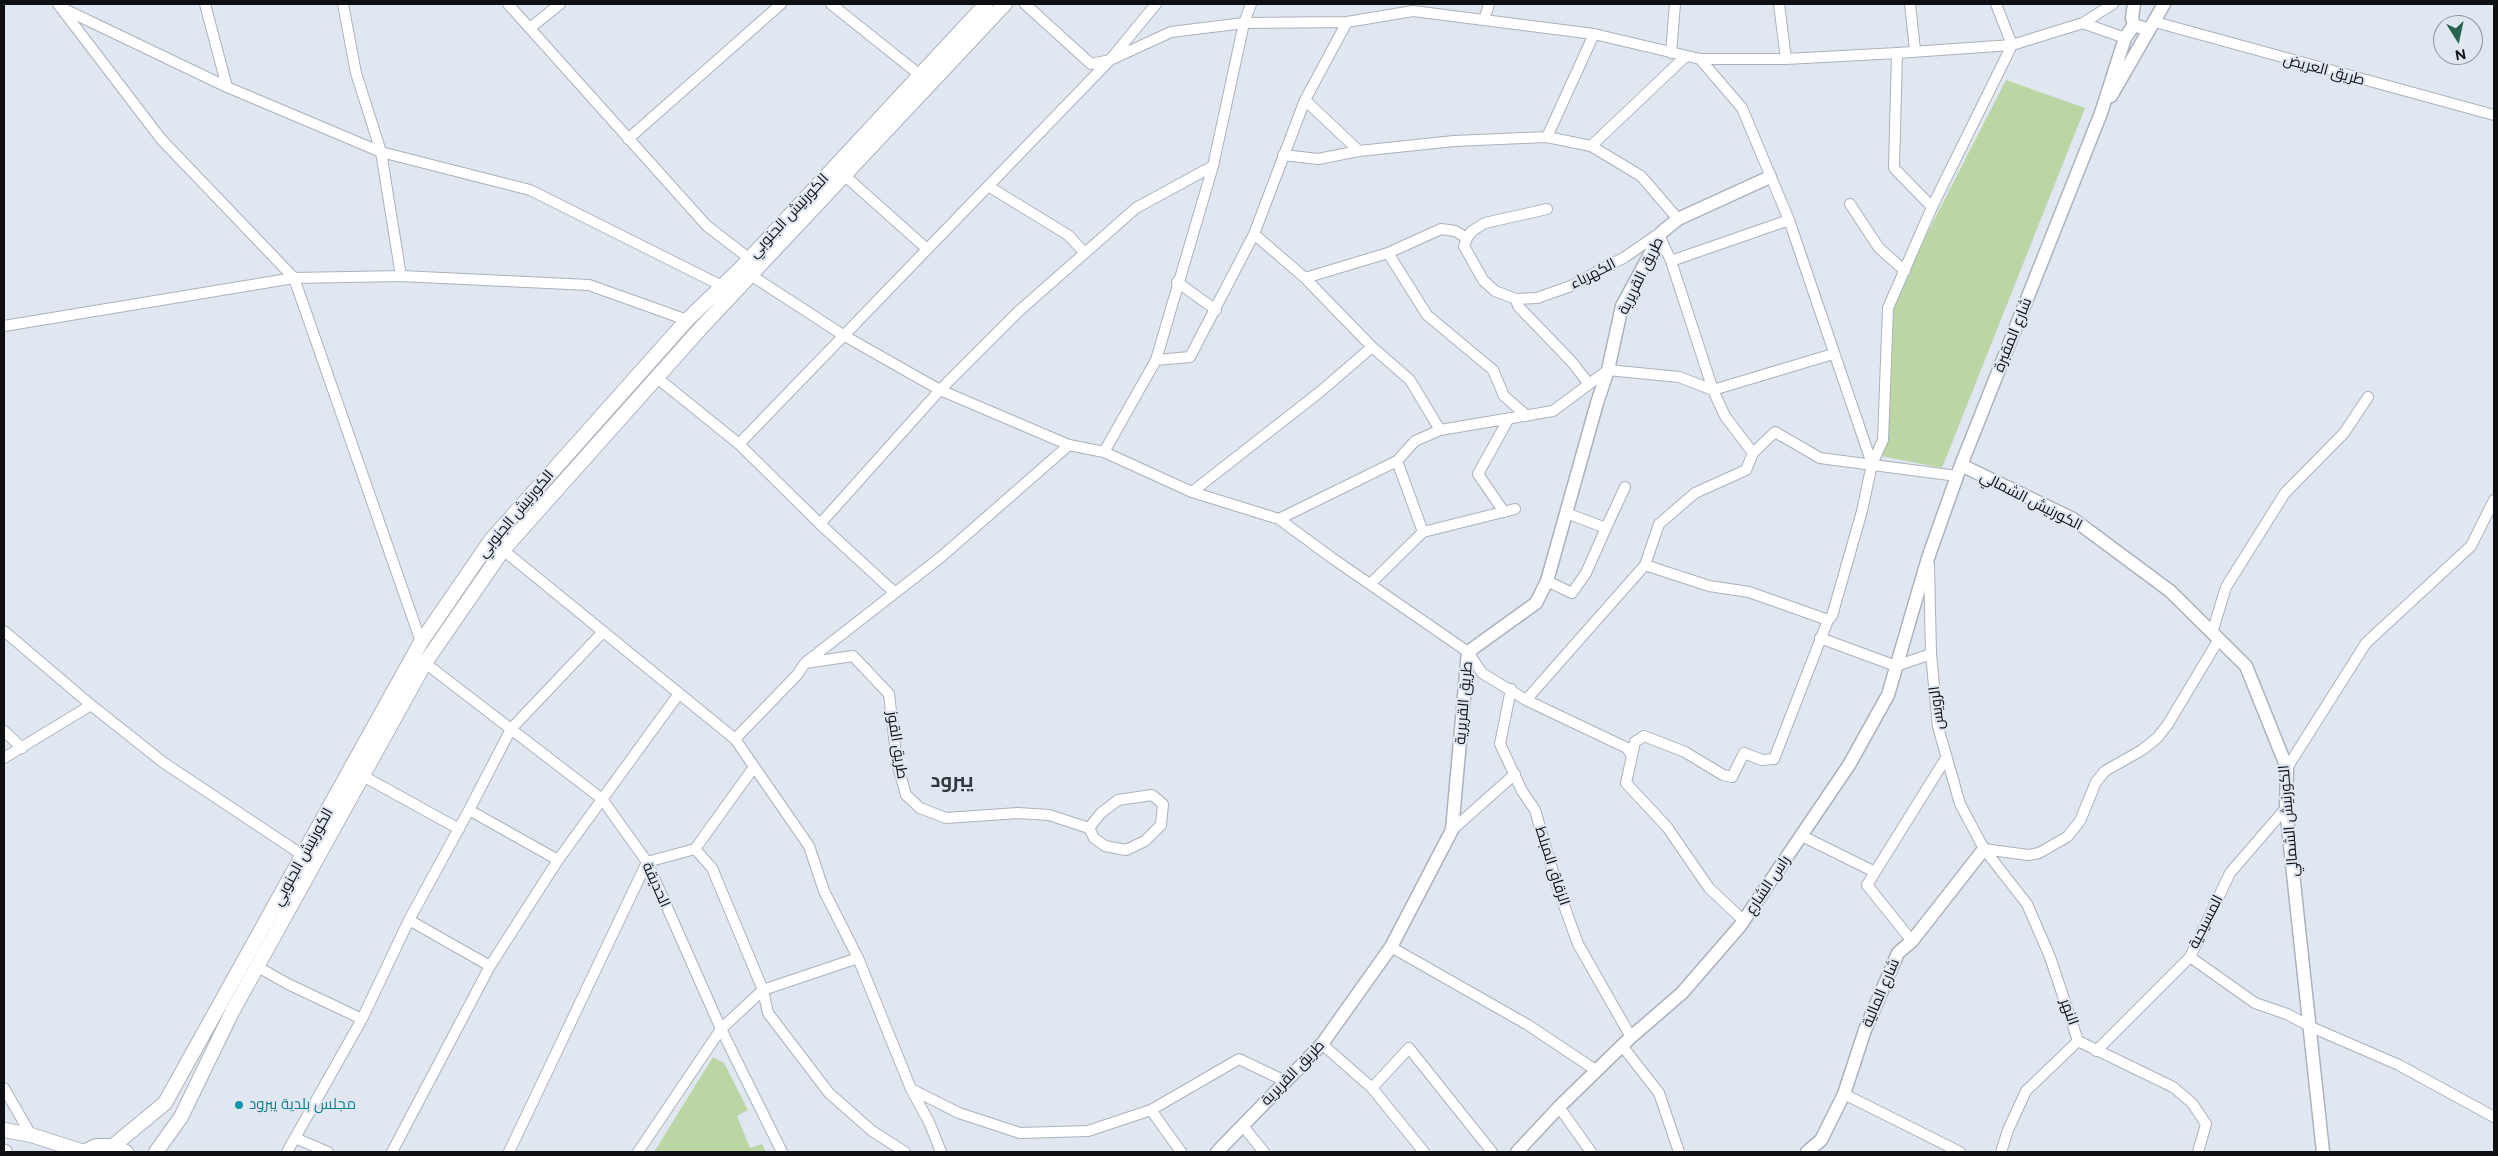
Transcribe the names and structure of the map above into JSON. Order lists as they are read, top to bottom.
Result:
{
  "streets": {
    "main road": ["الكورنيش الجنوبي"],
    "street": [
      "طريق العريض",
      "الكهرباء",
      "طريق القريرية",
      "شارع المقبرة",
      "الكورنيش الشمالي",
      "الرويس",
      "طريق القوز",
      "الزقاق المبلط",
      "الحديقة",
      "راس الشارع",
      "المسيحية",
      "شارع المالية",
      "النهر"
    ]
  },
  "crossings": [
    ["الكورنيش الجنوبي", "الحديقة"],
    ["الكهرباء", "طريق القريرية"],
    ["شارع المقبرة", "الكورنيش الشمالي"],
    ["شارع المقبرة", "الرويس"],
    ["شارع المقبرة", "راس الشارع"],
    ["الكورنيش الشمالي", "المسيحية"],
    ["الرويس", "راس الشارع"],
    ["الرويس", "شارع المالية"],
    ["الرويس", "النهر"],
    ["الزقاق المبلط", "راس الشارع"],
    ["المسيحية", "النهر"],
    ["شارع المالية", "النهر"]
  ],
  "districts": ["يبرود"],
  "places": ["مجلس بلدية يبرود"],
  "north": "bottom"
}
